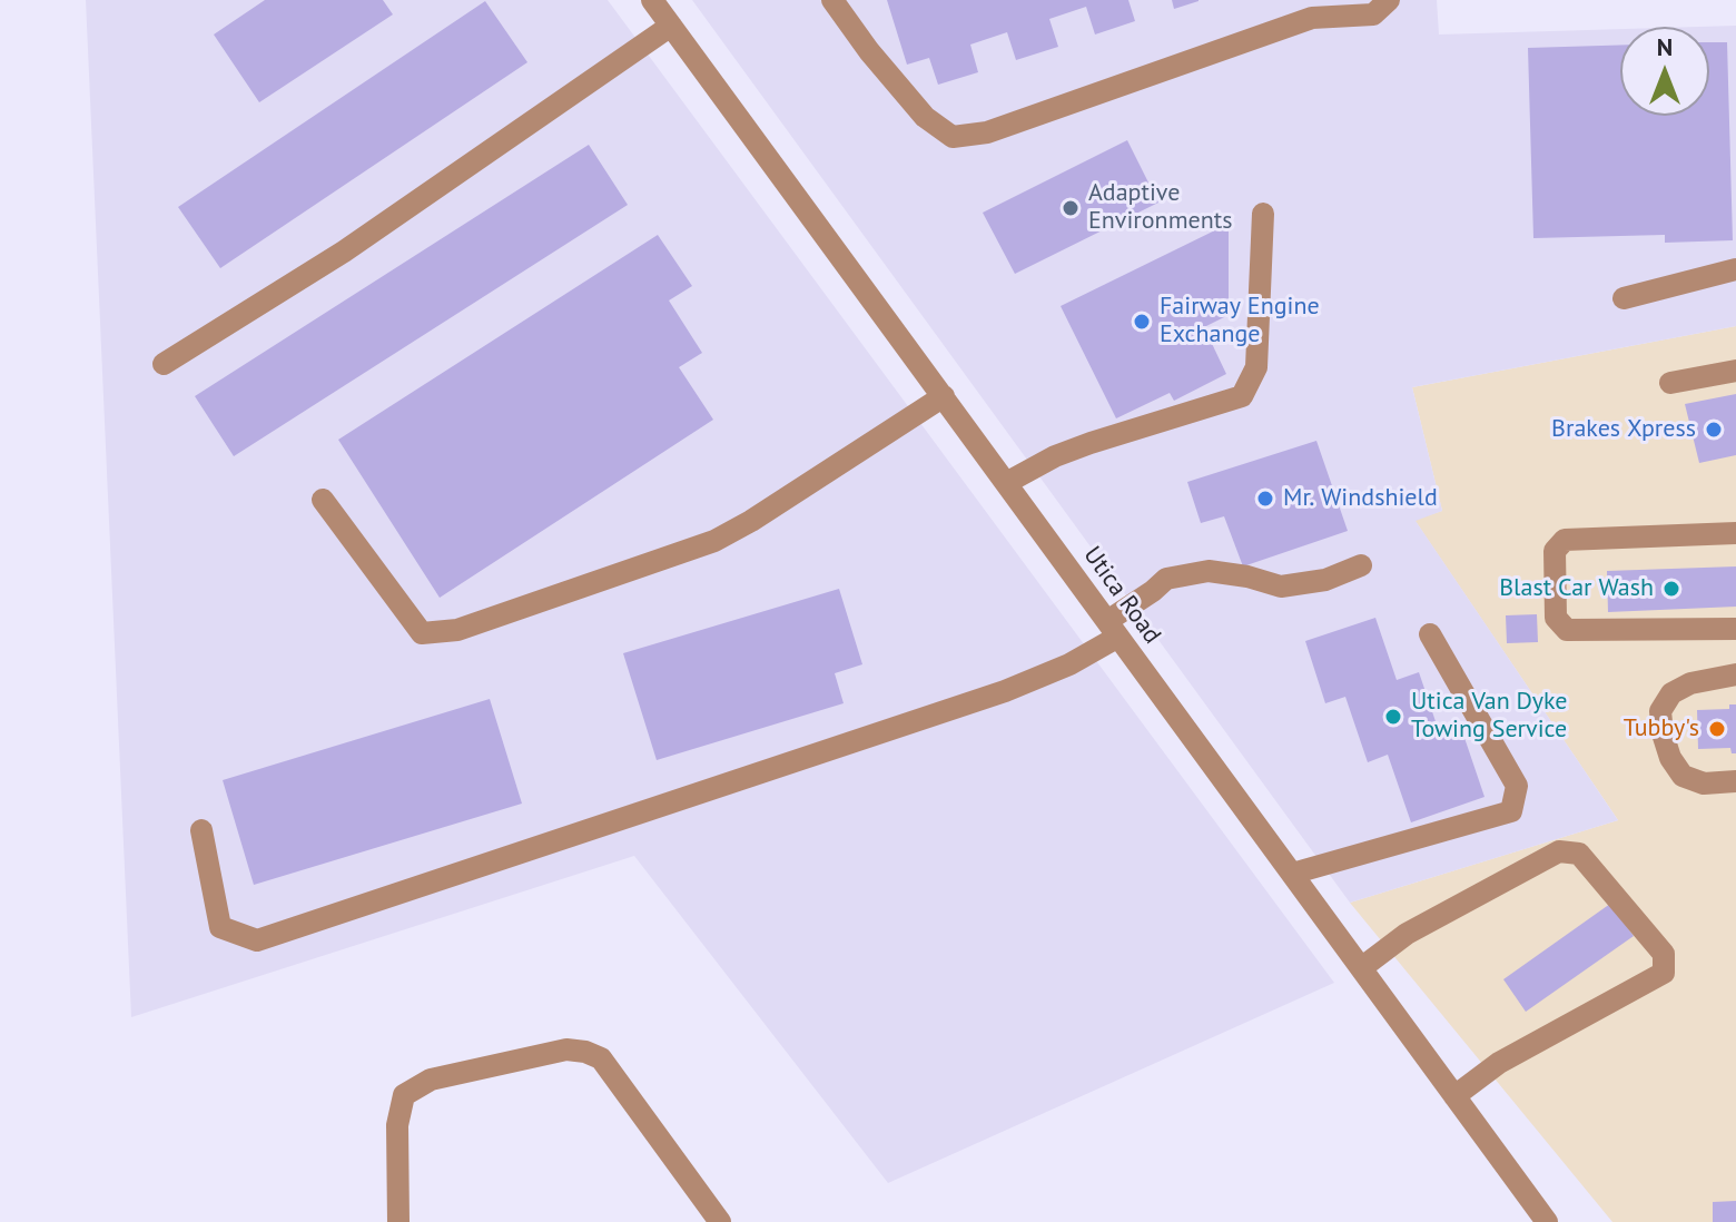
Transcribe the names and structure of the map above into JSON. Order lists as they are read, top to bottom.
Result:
{
  "streets": {
    "street": ["Utica Road"]
  },
  "places": [
    "Adaptive Environments",
    "Fairway Engine Exchange",
    "Brakes Xpress",
    "Mr. Windshield",
    "Blast Car Wash",
    "Utica Van Dyke Towing Service",
    "Tubby's"
  ],
  "north": "top"
}
